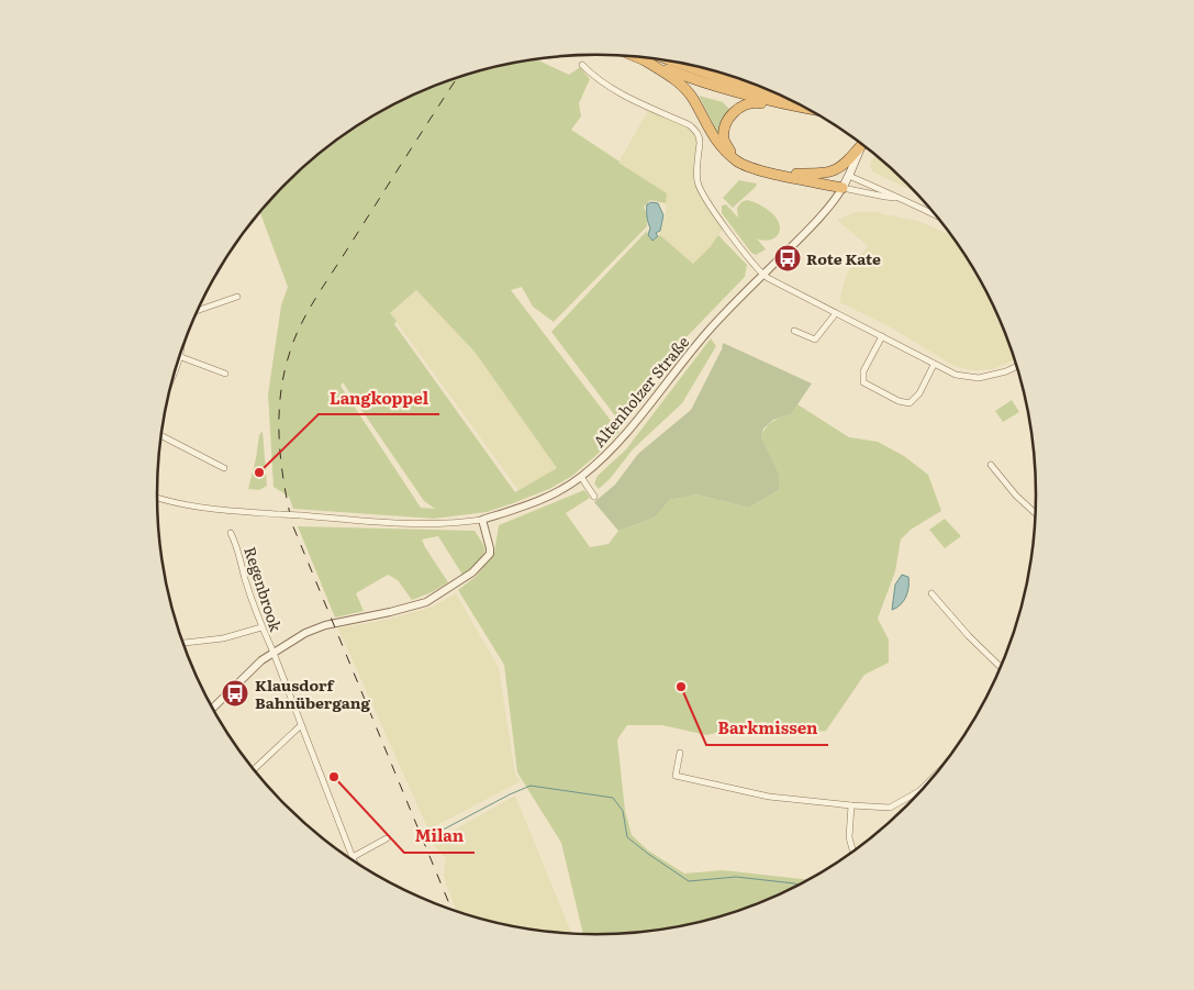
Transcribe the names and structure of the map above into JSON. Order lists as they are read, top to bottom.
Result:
{
  "streets": {
    "street": ["Altenholzer Straße", "Regenbrook"]
  },
  "places": {
    "bus stop": ["Rote Kate", "Klausdorf Bahnübergang"],
    "other": ["Langkoppel", "Barkmissen", "Milan"]
  }
}
